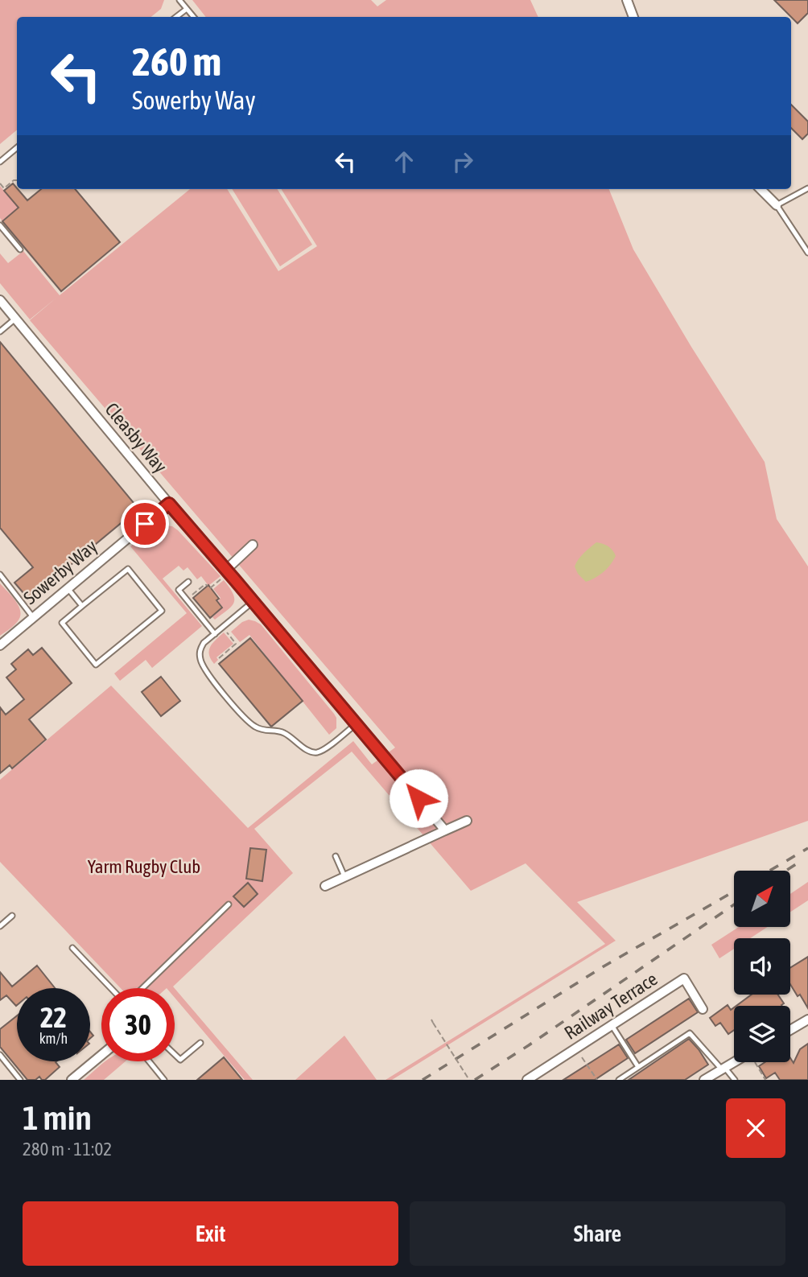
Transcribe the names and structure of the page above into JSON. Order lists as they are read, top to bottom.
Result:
{
  "streets": {
    "street": ["Cleasby Way", "Sowerby Way", "Railway Terrace"]
  },
  "crossings": [
    ["Cleasby Way", "Sowerby Way"]
  ],
  "parks": ["Yarm Rugby Club"],
  "north": "top right",
  "page": {
    "turn": ["260 m", "Sowerby Way"],
    "speed": "22 km/h",
    "limit": "30",
    "heading": ["1 min", "280 m · 11:02"],
    "buttons": ["Exit", "Share"]
  }
}
